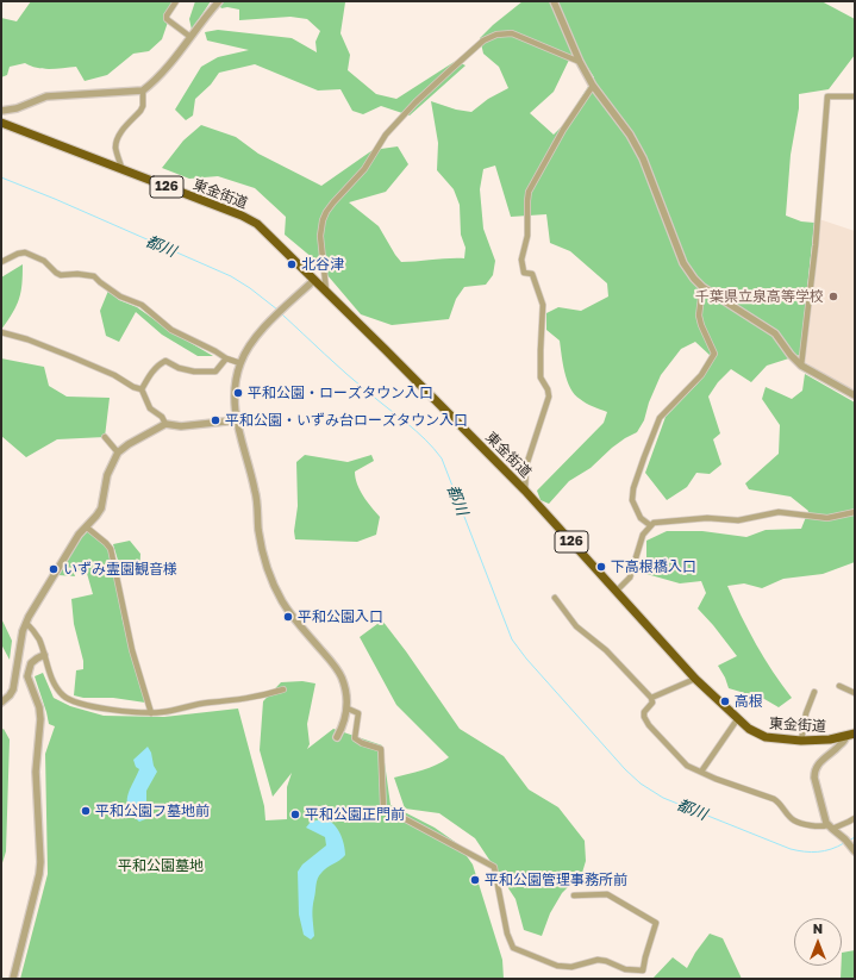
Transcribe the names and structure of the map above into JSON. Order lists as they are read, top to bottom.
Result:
{
  "streets": {
    "highway": ["126", "東金街道"]
  },
  "water": ["都川"],
  "parks": ["平和公園墓地"],
  "places": [
    "北谷津",
    "千葉県立泉高等学校",
    "平和公園・ローズタウン入口",
    "平和公園・いずみ台ローズタウン入口",
    "下高根橋入口",
    "いずみ霊園観音様",
    "平和公園入口",
    "高根",
    "平和公園フ墓地前",
    "平和公園正門前",
    "平和公園管理事務所前"
  ],
  "north": "top"
}
